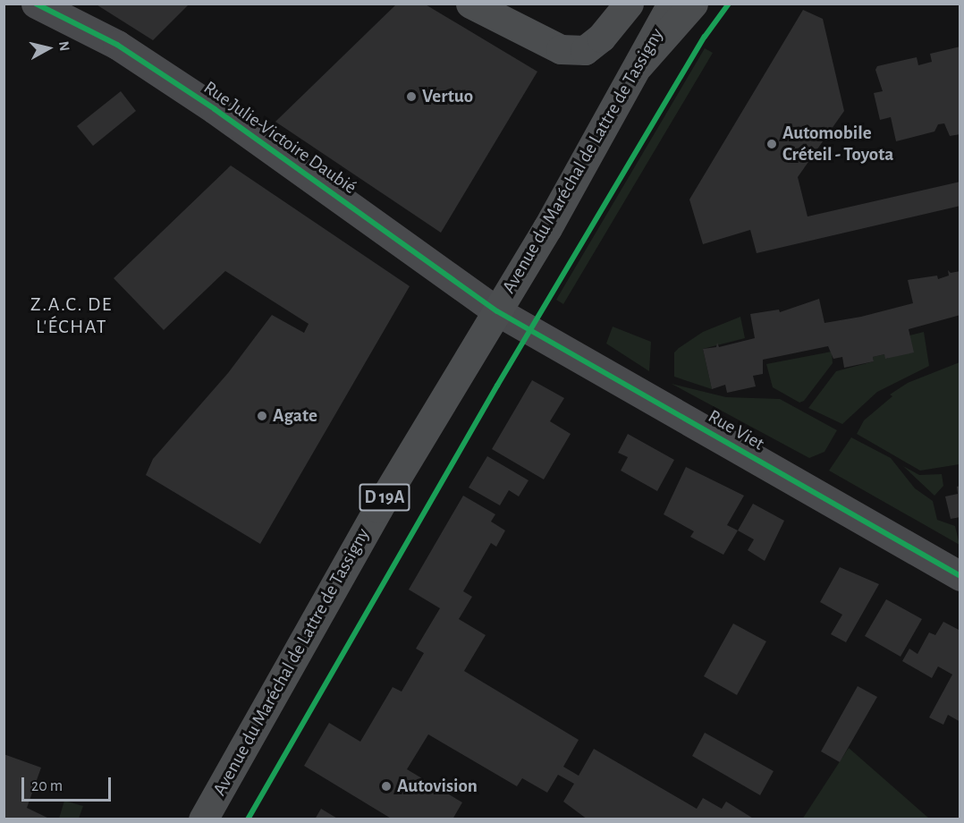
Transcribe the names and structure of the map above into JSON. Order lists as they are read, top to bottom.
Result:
{
  "streets": {
    "main road": ["Avenue du Maréchal de Lattre de Tassigny", "D 19A"],
    "street": ["Rue Julie-Victoire Daubié", "Rue Viet"]
  },
  "crossings": [
    ["Rue Julie-Victoire Daubié", "Avenue du Maréchal de Lattre de Tassigny"],
    ["Rue Julie-Victoire Daubié", "Rue Viet"],
    ["Avenue du Maréchal de Lattre de Tassigny", "Rue Viet"]
  ],
  "districts": ["Z.A.C. DE L'ÉCHAT"],
  "places": [
    "Vertuo",
    "Automobile Créteil - Toyota",
    "Agate",
    "Autovision"
  ],
  "scale_bar": "20 m",
  "north": "right"
}
